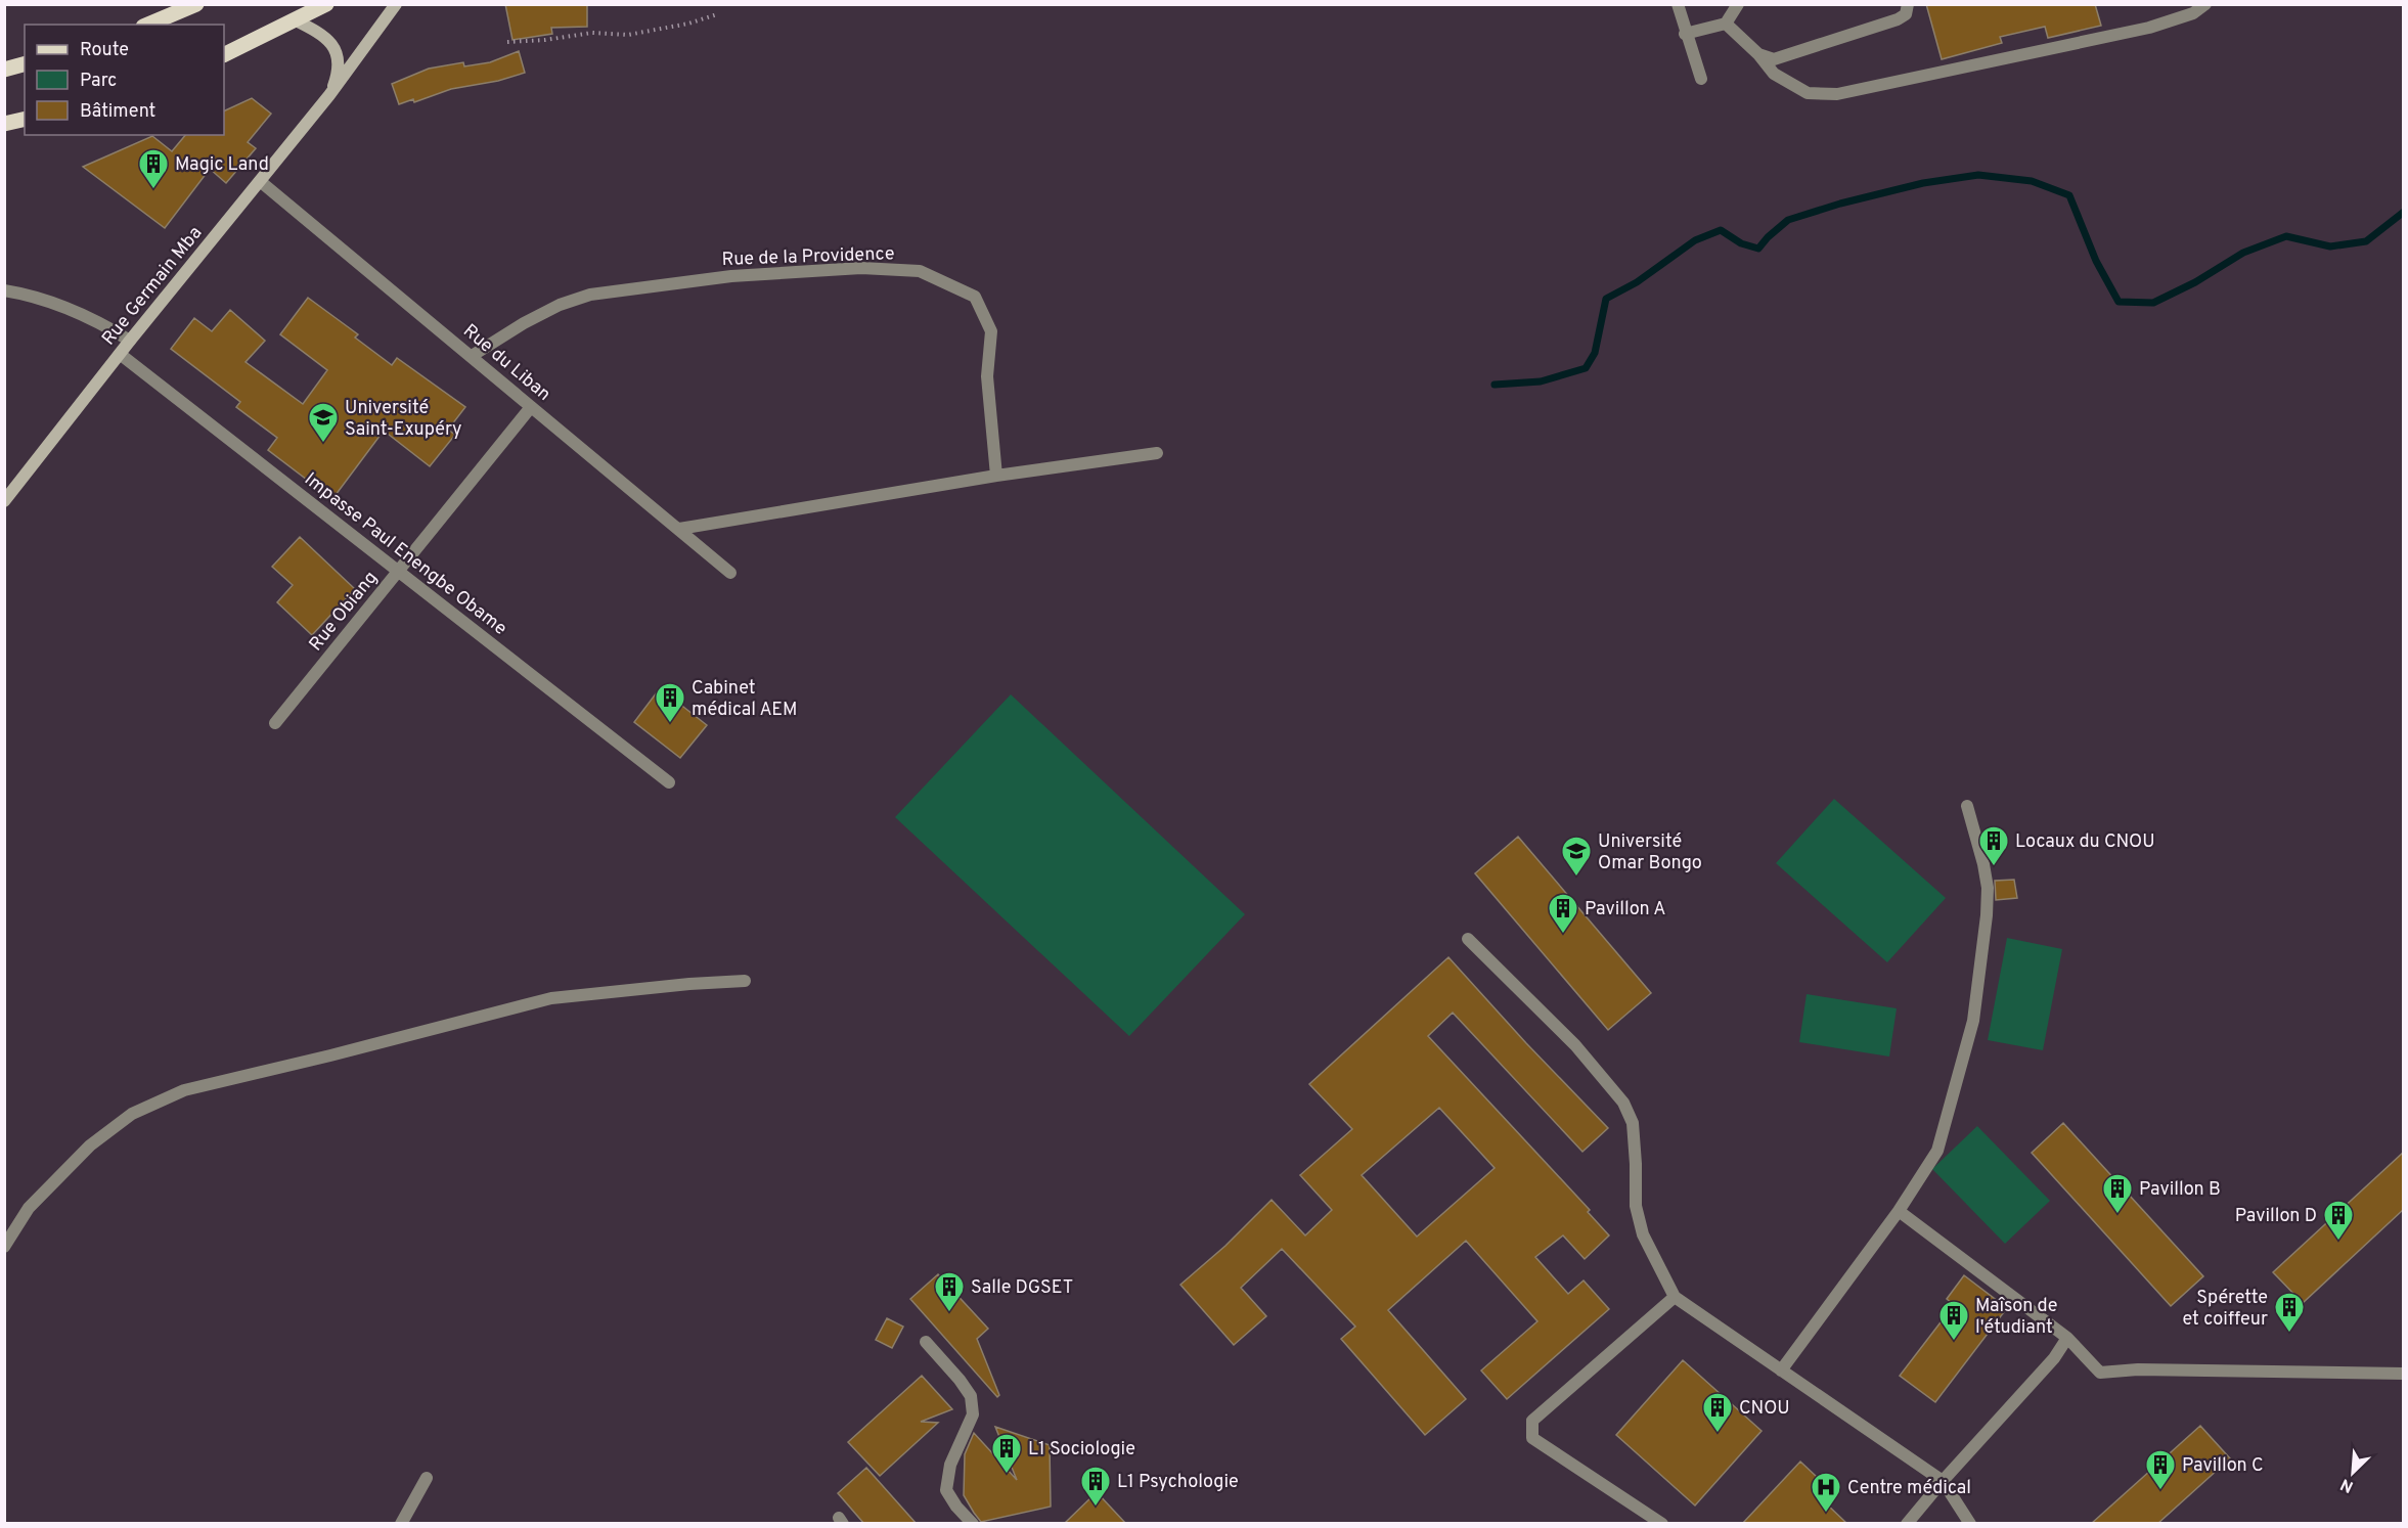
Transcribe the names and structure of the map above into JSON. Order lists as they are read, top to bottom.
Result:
{
  "streets": {
    "street": [
      "Rue de la Providence",
      "Rue Germain Mba",
      "Rue du Liban",
      "Impasse Paul Enengbe Obame",
      "Rue Obiang"
    ]
  },
  "crossings": [
    ["Rue de la Providence", "Rue du Liban"],
    ["Rue Germain Mba", "Rue du Liban"],
    ["Rue Germain Mba", "Impasse Paul Enengbe Obame"],
    ["Rue du Liban", "Rue Obiang"],
    ["Impasse Paul Enengbe Obame", "Rue Obiang"]
  ],
  "places": {
    "building": [
      "Magic Land",
      "Cabinet médical AEM",
      "Locaux du CNOU",
      "Pavillon A",
      "Pavillon B",
      "Pavillon D",
      "Salle DGSET",
      "Spérette et coiffeur",
      "Maîson de l'étudiant",
      "CNOU",
      "L1 Sociologie",
      "Pavillon C",
      "L1 Psychologie"
    ],
    "school or university": ["Université Saint-Exupéry", "Université Omar Bongo"],
    "hospital": ["Centre médical"]
  },
  "legend": ["Route", "Parc", "Bâtiment"],
  "north": "bottom left"
}
